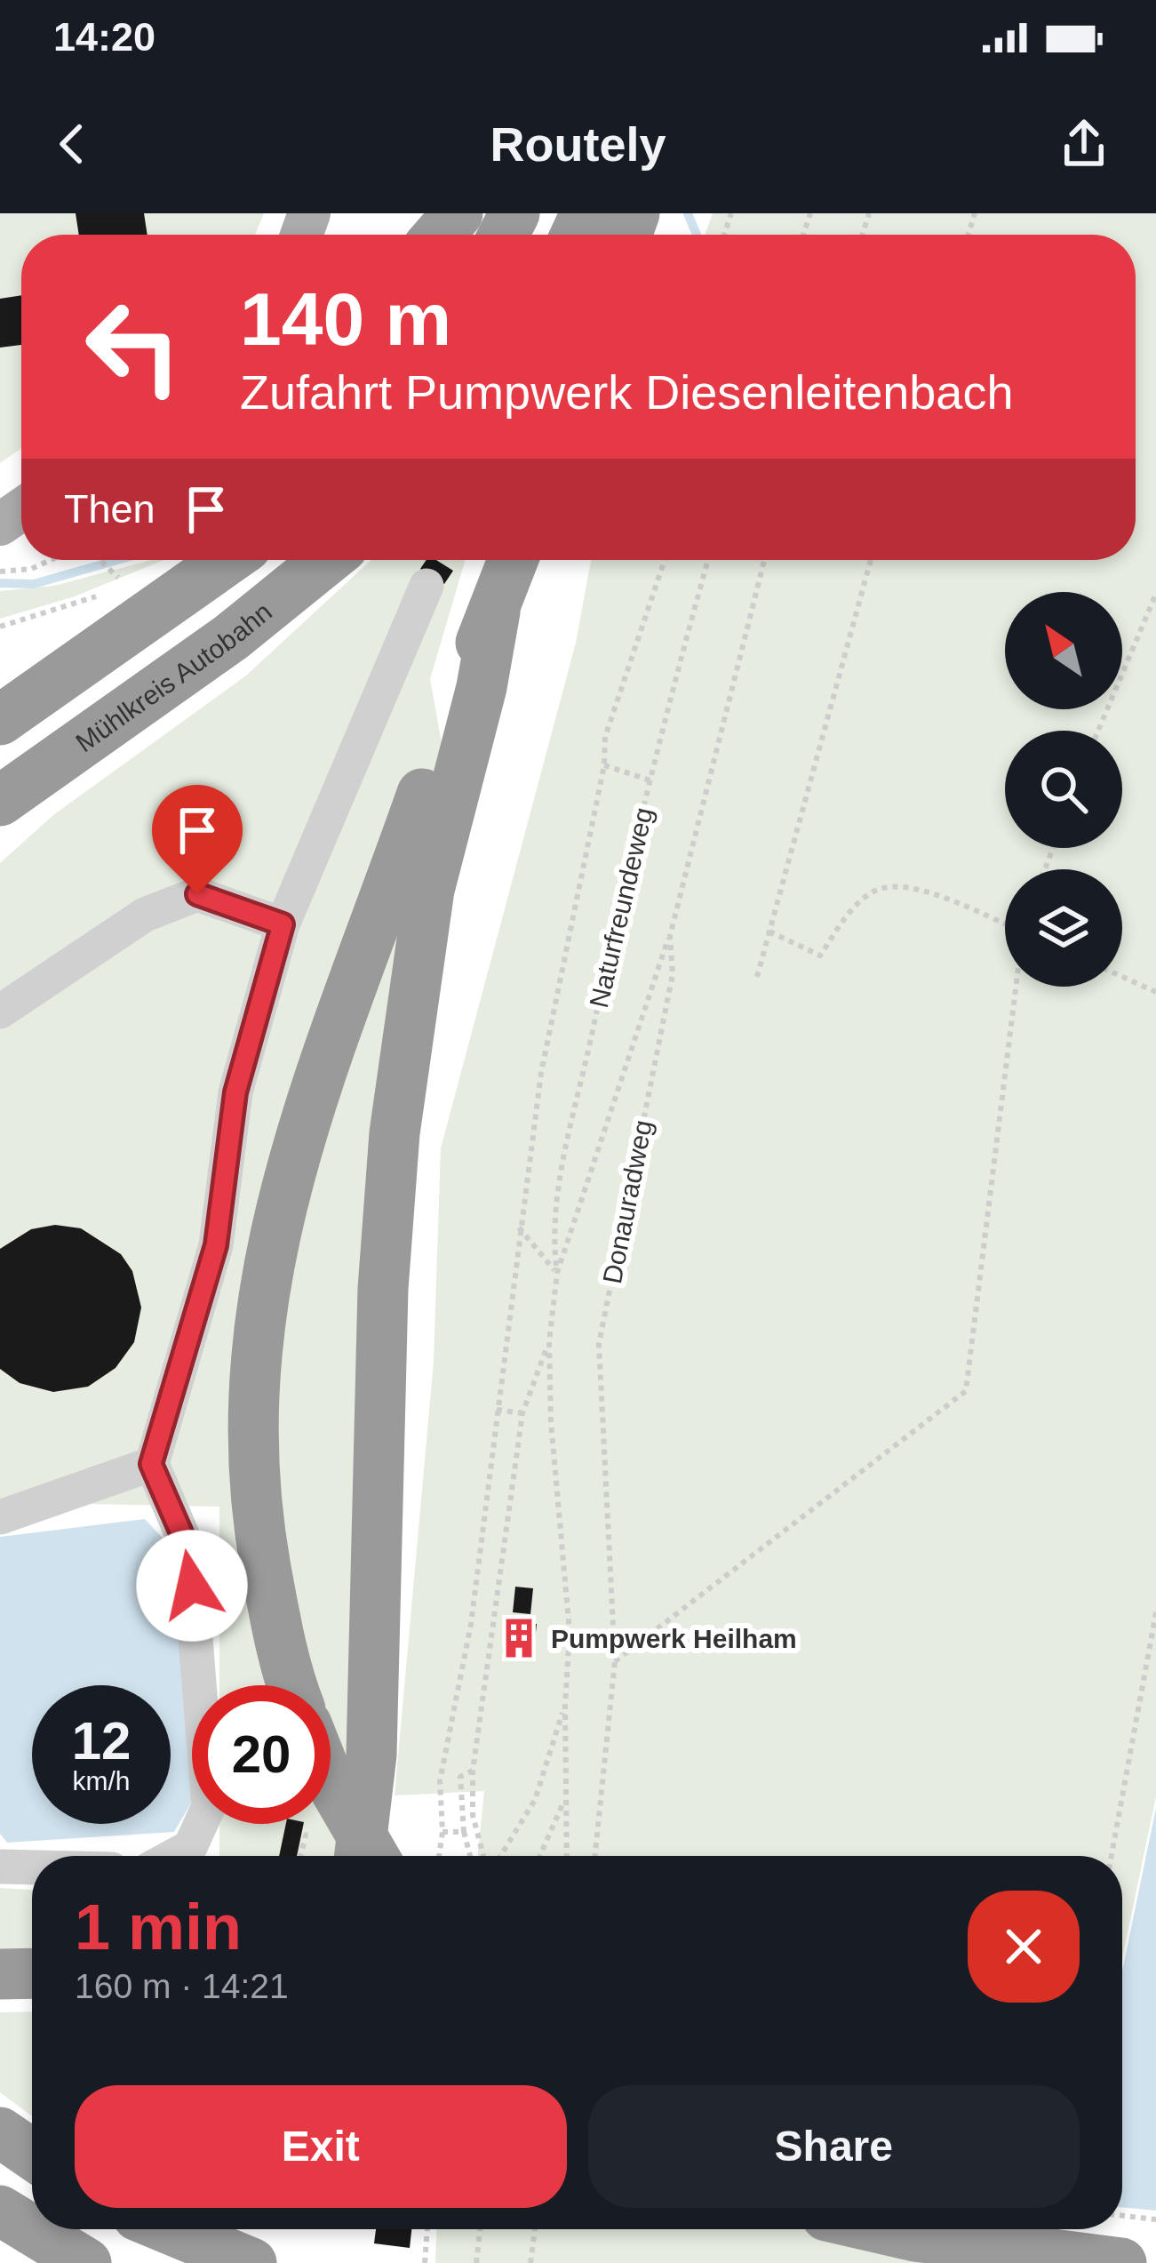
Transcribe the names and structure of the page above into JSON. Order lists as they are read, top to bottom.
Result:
{
  "streets": {
    "highway": ["Mühlkreis Autobahn"],
    "path": ["Naturfreundeweg", "Donauradweg"]
  },
  "places": {
    "building": ["Pumpwerk Heilham"]
  },
  "north": "top left",
  "page": {
    "status": "14:20",
    "header": "Routely",
    "turn": ["140 m", "Zufahrt Pumpwerk Diesenleitenbach"],
    "then": "Then",
    "speed": "12 km/h",
    "limit": "20",
    "heading": ["1 min", "160 m · 14:21"],
    "buttons": ["Exit", "Share"]
  }
}
